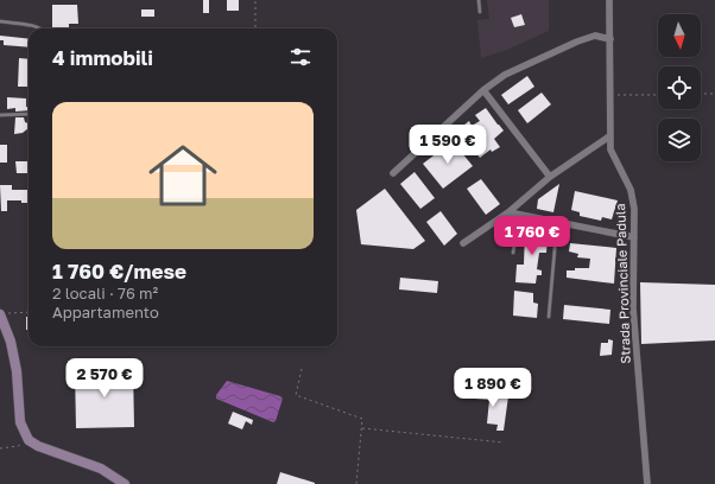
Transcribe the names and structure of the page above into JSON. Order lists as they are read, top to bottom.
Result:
{
  "streets": {
    "street": ["Strada Provinciale Padula"]
  },
  "north": "bottom",
  "page": {
    "heading": "4 immobili",
    "list": [
      {
        "name": "1 760 €/mese",
        "note": "2 locali · 76 m² · Appartamento"
      }
    ],
    "price": [
      "1 590 €",
      "1 760 €",
      "2 570 €",
      "1 890 €"
    ]
  }
}
